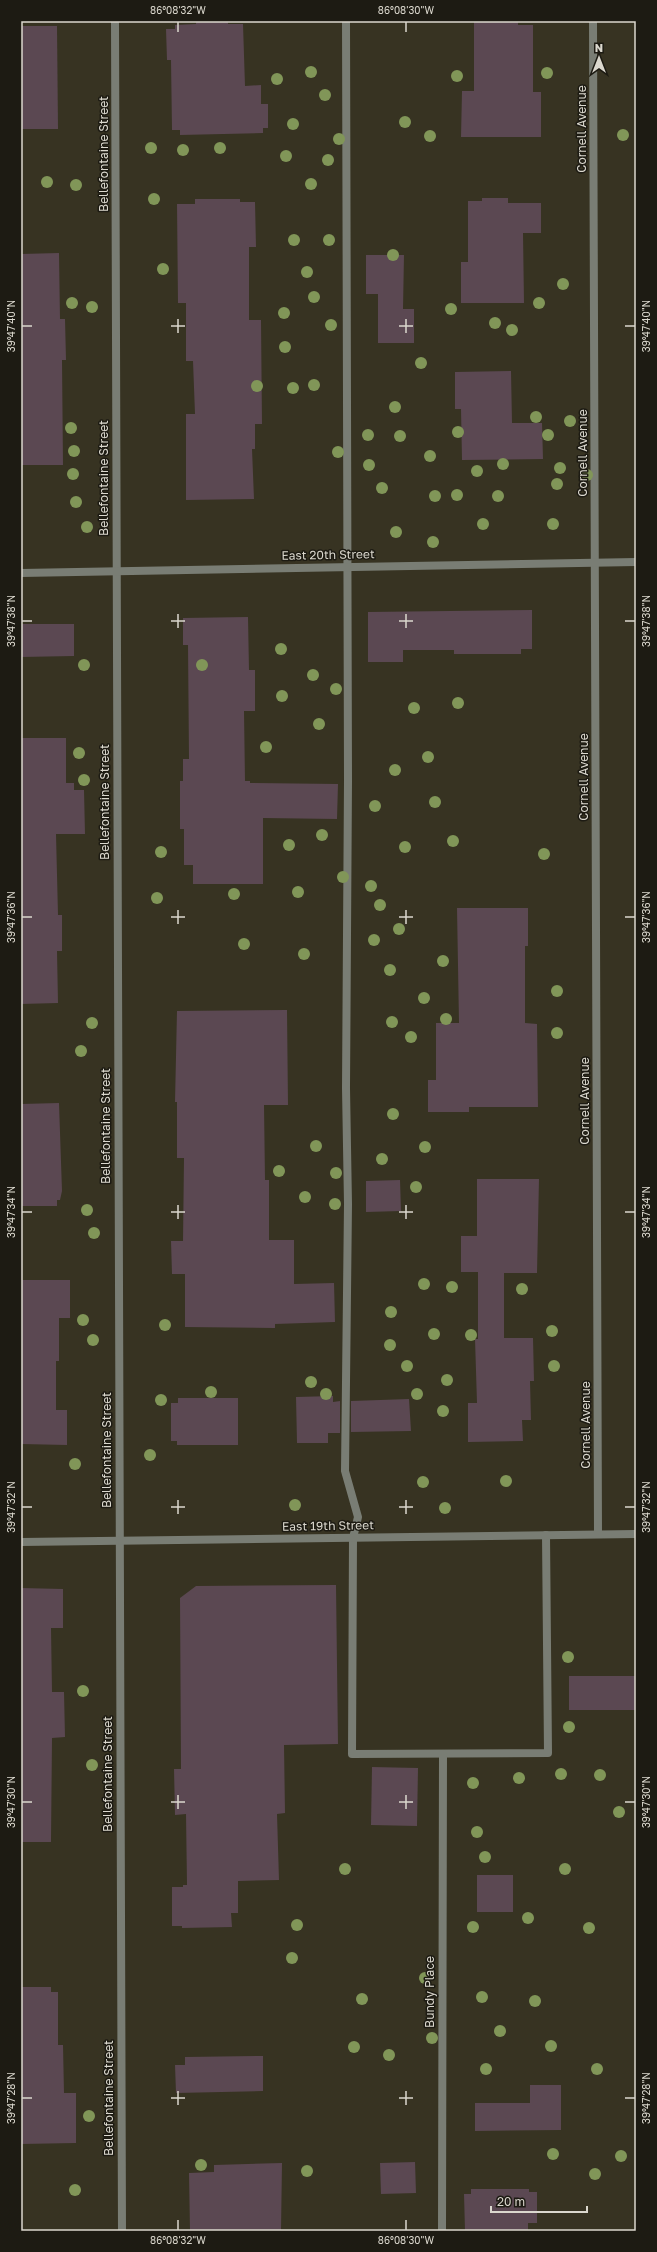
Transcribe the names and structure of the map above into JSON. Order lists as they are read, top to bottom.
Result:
{
  "streets": {
    "street": [
      "Cornell Avenue",
      "Bellefontaine Street",
      "East 20th Street",
      "East 19th Street",
      "Bundy Place"
    ]
  },
  "crossings": [
    ["Cornell Avenue", "East 20th Street"],
    ["Cornell Avenue", "East 19th Street"],
    ["Bellefontaine Street", "East 20th Street"],
    ["Bellefontaine Street", "East 19th Street"]
  ],
  "scale_bar": "20 m",
  "north": "top",
  "coordinates": [
    "86°08'32\"W",
    "86°08'30\"W",
    "39°47'40\"N",
    "39°47'38\"N",
    "39°47'36\"N",
    "39°47'34\"N",
    "39°47'32\"N",
    "39°47'30\"N",
    "39°47'28\"N"
  ]
}
